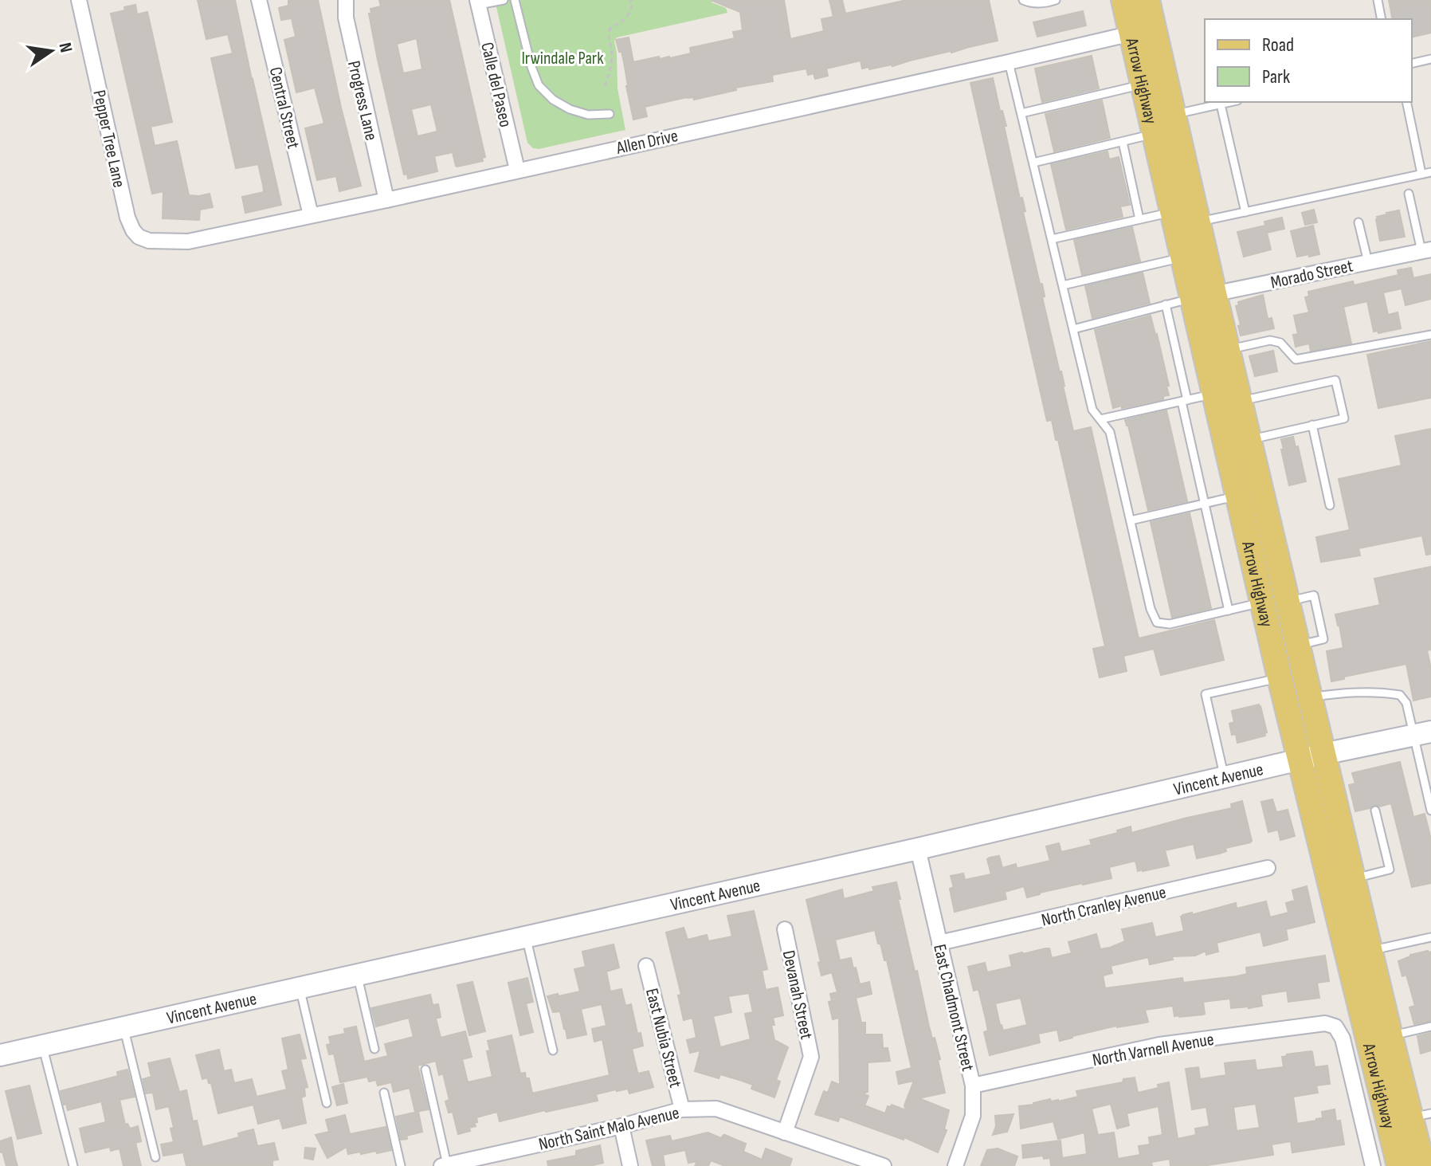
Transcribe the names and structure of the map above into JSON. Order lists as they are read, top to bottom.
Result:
{
  "streets": {
    "main road": ["Arrow Highway"],
    "street": [
      "Calle del Paseo",
      "Progress Lane",
      "Central Street",
      "Pepper Tree Lane",
      "Allen Drive",
      "Morado Street",
      "Vincent Avenue",
      "North Cranley Avenue",
      "Devanah Street",
      "East Chadmont Street",
      "East Nubia Street",
      "North Varnell Avenue",
      "North Saint Malo Avenue"
    ]
  },
  "crossings": [
    ["Arrow Highway", "Allen Drive"],
    ["Arrow Highway", "Morado Street"],
    ["Arrow Highway", "Vincent Avenue"],
    ["Calle del Paseo", "Allen Drive"],
    ["Progress Lane", "Allen Drive"],
    ["Central Street", "Allen Drive"],
    ["Pepper Tree Lane", "Allen Drive"],
    ["Vincent Avenue", "East Chadmont Street"],
    ["North Cranley Avenue", "East Chadmont Street"],
    ["Devanah Street", "North Saint Malo Avenue"],
    ["East Chadmont Street", "North Varnell Avenue"],
    ["East Nubia Street", "North Saint Malo Avenue"]
  ],
  "parks": ["Irwindale Park"],
  "legend": ["Road", "Park"],
  "north": "right"
}
